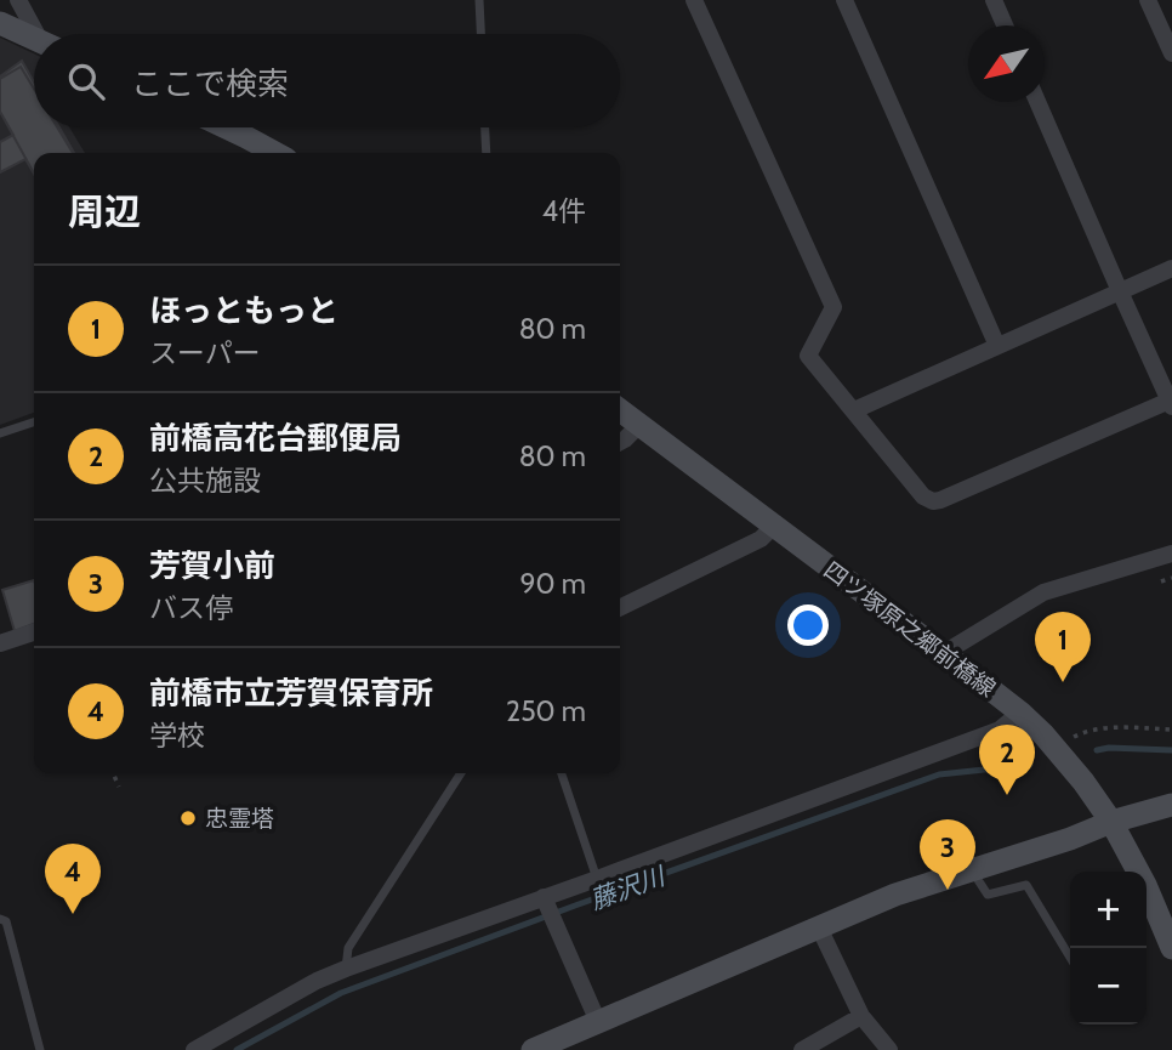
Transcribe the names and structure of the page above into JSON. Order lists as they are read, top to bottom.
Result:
{
  "streets": {
    "main road": ["四ツ塚原之郷前橋線"]
  },
  "water": ["藤沢川"],
  "places": ["忠霊塔"],
  "north": "bottom left",
  "page": {
    "search": "ここで検索",
    "heading": ["周辺", "4件"],
    "list": [
      {
        "mark": "1",
        "name": "ほっともっと",
        "note": "スーパー",
        "value": "80 m"
      },
      {
        "mark": "2",
        "name": "前橋高花台郵便局",
        "note": "公共施設",
        "value": "80 m"
      },
      {
        "mark": "3",
        "name": "芳賀小前",
        "note": "バス停",
        "value": "90 m"
      },
      {
        "mark": "4",
        "name": "前橋市立芳賀保育所",
        "note": "学校",
        "value": "250 m"
      }
    ],
    "pins": [
      "1",
      "2",
      "3",
      "4"
    ],
    "map_buttons": ["+", "−"]
  }
}
